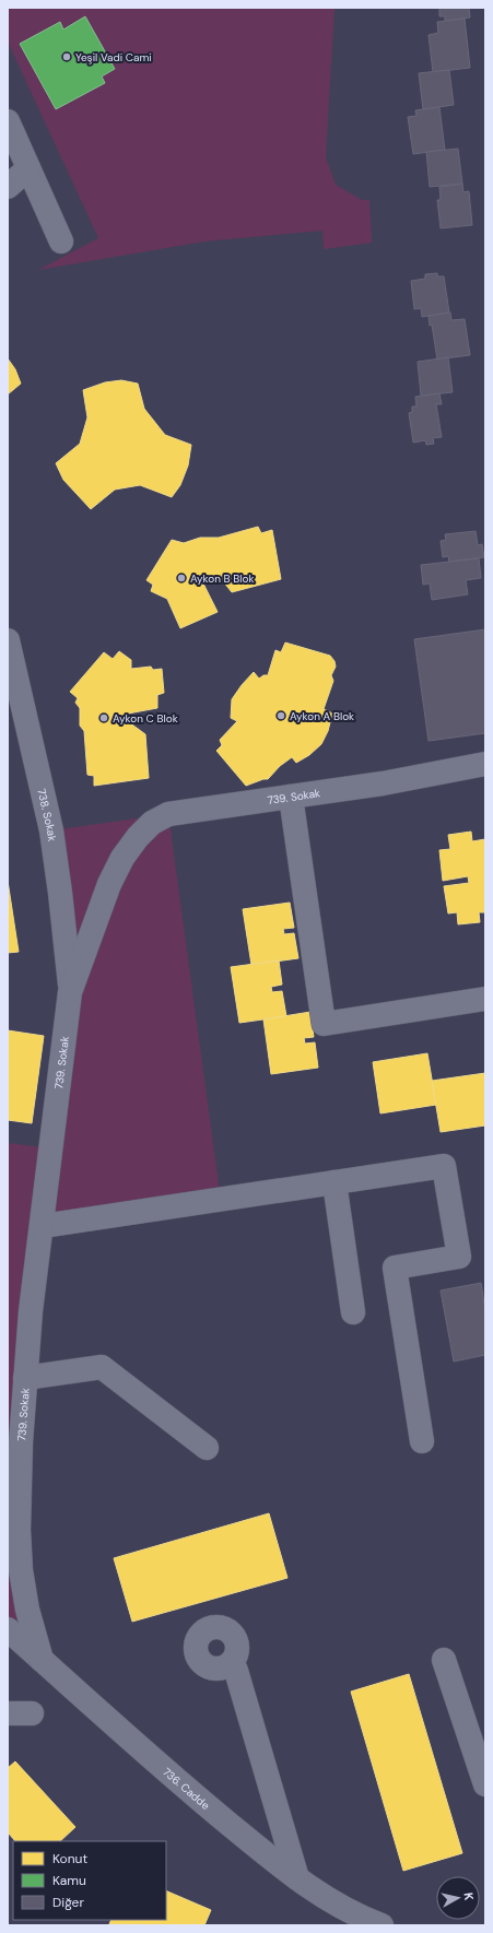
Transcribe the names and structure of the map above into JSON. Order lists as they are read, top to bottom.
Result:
{
  "streets": {
    "street": ["739. Sokak", "738. Sokak", "736. Cadde"]
  },
  "crossings": [
    ["739. Sokak", "738. Sokak"],
    ["739. Sokak", "736. Cadde"]
  ],
  "places": [
    "Yeşil Vadi Cami",
    "Aykon B Blok",
    "Aykon A Blok",
    "Aykon C Blok"
  ],
  "legend": ["Konut", "Kamu", "Diğer"],
  "north": "right"
}
